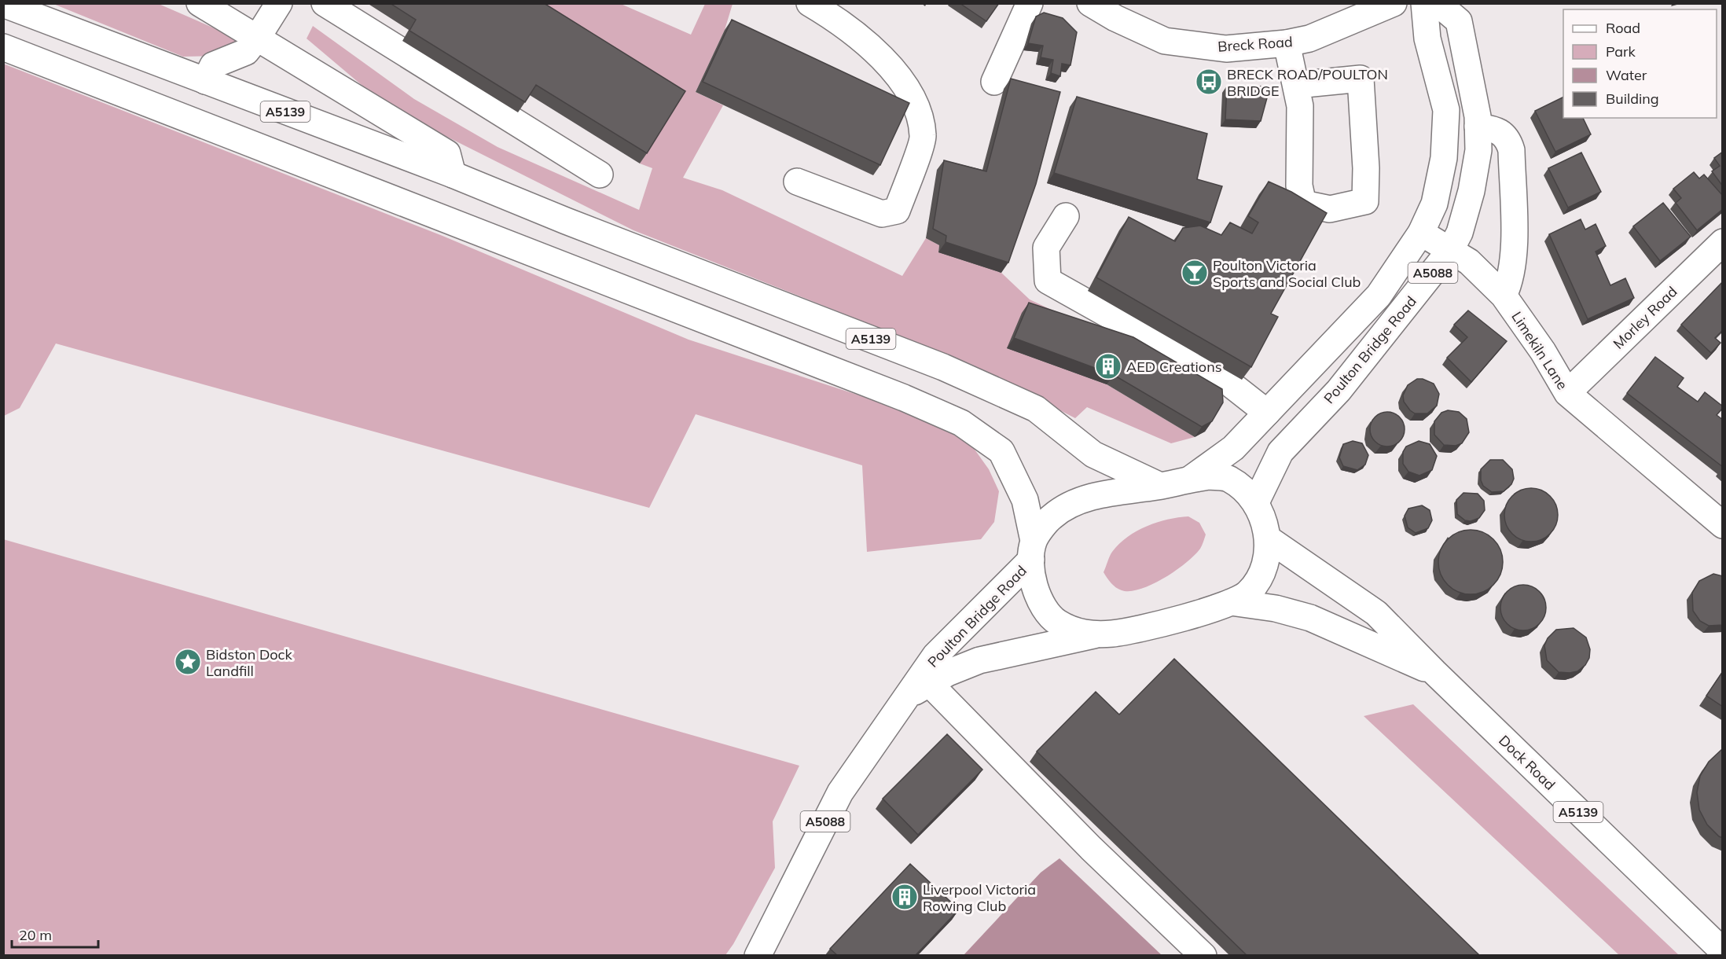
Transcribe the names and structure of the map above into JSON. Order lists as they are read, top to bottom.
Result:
{
  "streets": {
    "main road": [
      "Breck Road",
      "A5139",
      "A5088",
      "Morley Road",
      "Poulton Bridge Road",
      "Limekiln Lane",
      "Dock Road"
    ]
  },
  "crossings": [
    ["A5139", "Poulton Bridge Road"],
    ["A5139", "Dock Road"],
    ["A5088", "Poulton Bridge Road"],
    ["Morley Road", "Limekiln Lane"],
    ["Poulton Bridge Road", "Limekiln Lane"]
  ],
  "places": {
    "bus stop": ["BRECK ROAD/POULTON BRIDGE"],
    "bar": ["Poulton Victoria Sports and Social Club"],
    "building": ["AED Creations", "Liverpool Victoria Rowing Club"],
    "place": ["Bidston Dock Landfill"]
  },
  "legend": [
    "Road",
    "Park",
    "Water",
    "Building"
  ],
  "scale_bar": "20 m"
}
